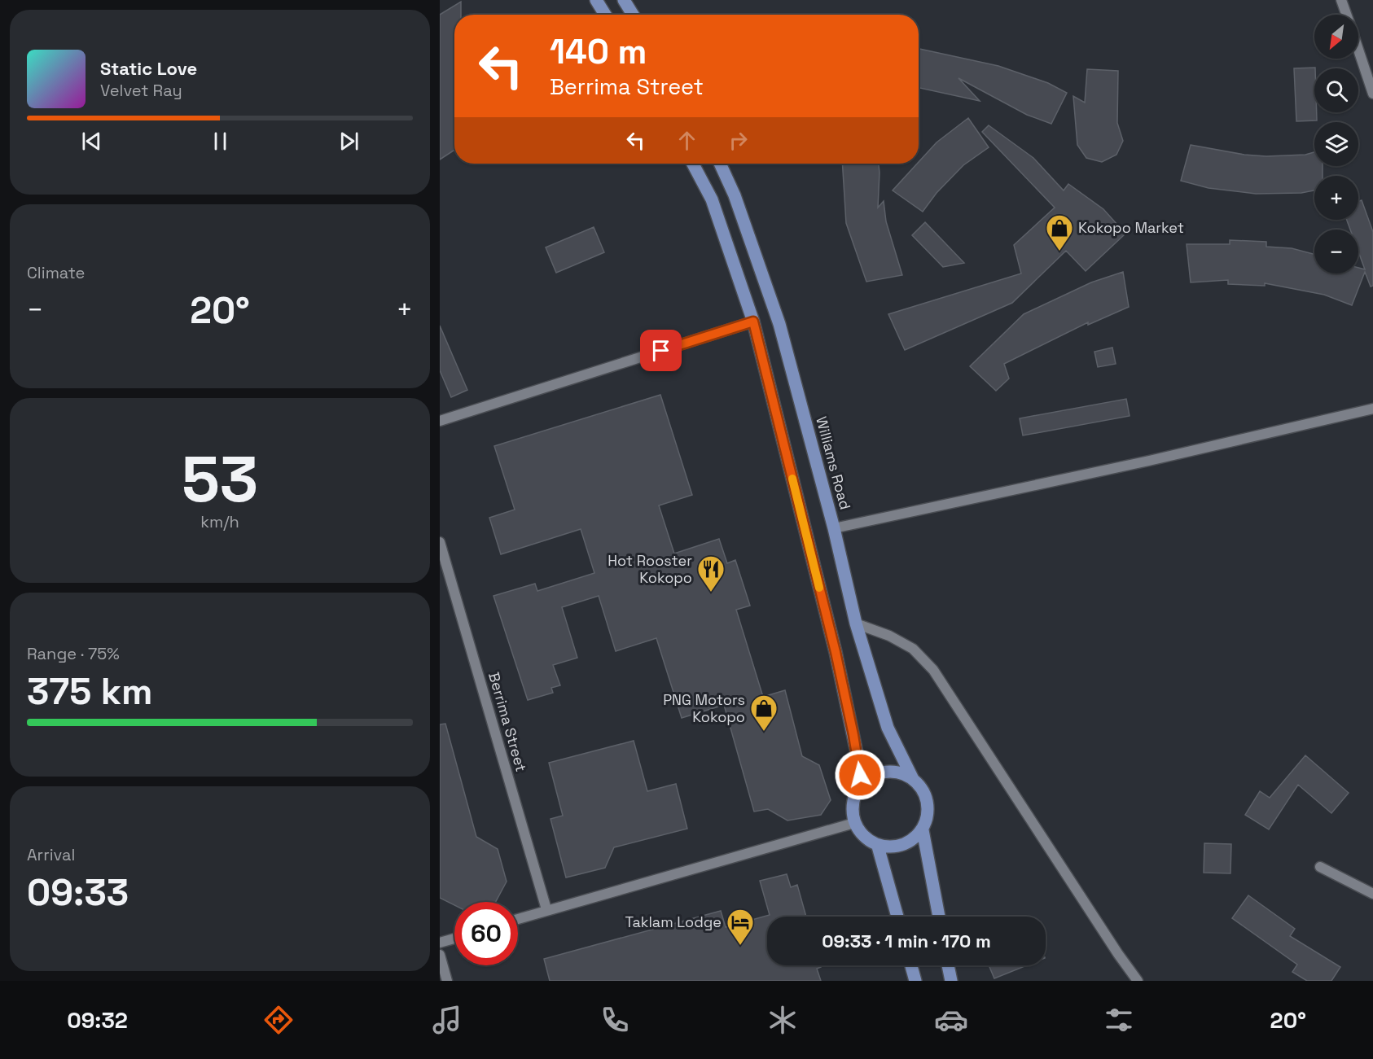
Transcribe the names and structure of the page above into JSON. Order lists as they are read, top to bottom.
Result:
{
  "streets": {
    "main road": ["Williams Road"],
    "street": ["Berrima Street"]
  },
  "places": {
    "shop": ["Kokopo Market", "PNG Motors Kokopo"],
    "restaurant": ["Hot Rooster Kokopo"],
    "hotel": ["Taklam Lodge"]
  },
  "north": "bottom left",
  "page": {
    "map_buttons": ["+", "−"],
    "turn": ["140 m", "Berrima Street"],
    "song": ["Static Love", "Velvet Ray"],
    "tile": [
      "Climate",
      ["53", "km/h"],
      ["Range · 75%", "375 km"],
      ["Arrival", "09:33"]
    ],
    "heat": ["−", "20°", "+"],
    "limit": "60",
    "trip": "09:33 · 1 min · 170 m",
    "tabs": ["09:32", "20°"]
  }
}
